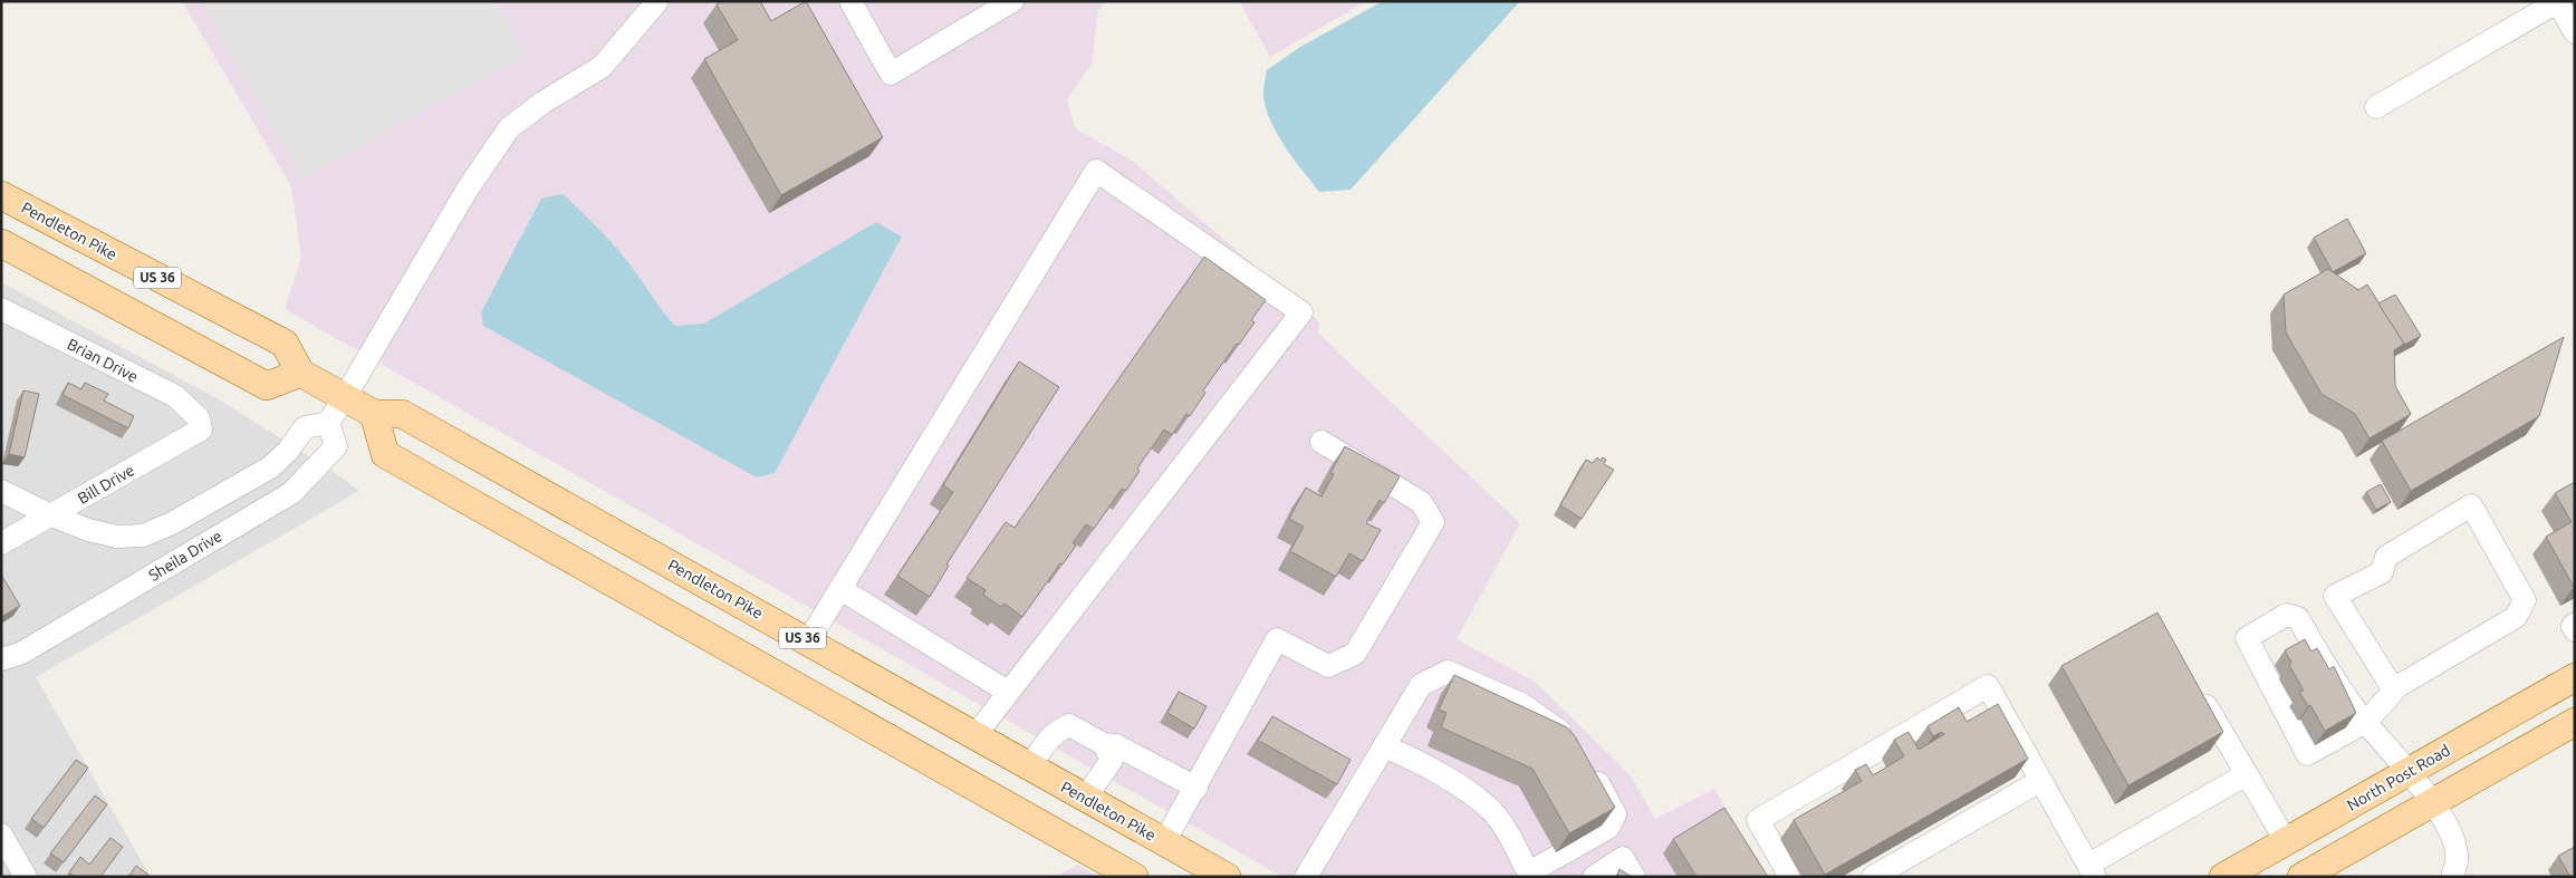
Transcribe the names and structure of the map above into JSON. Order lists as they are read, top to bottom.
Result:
{
  "streets": {
    "main road": ["Pendleton Pike", "US 36", "North Post Road"],
    "street": ["Brian Drive", "Bill Drive", "Sheila Drive"]
  },
  "crossings": [
    ["Brian Drive", "Bill Drive"]
  ]
}
